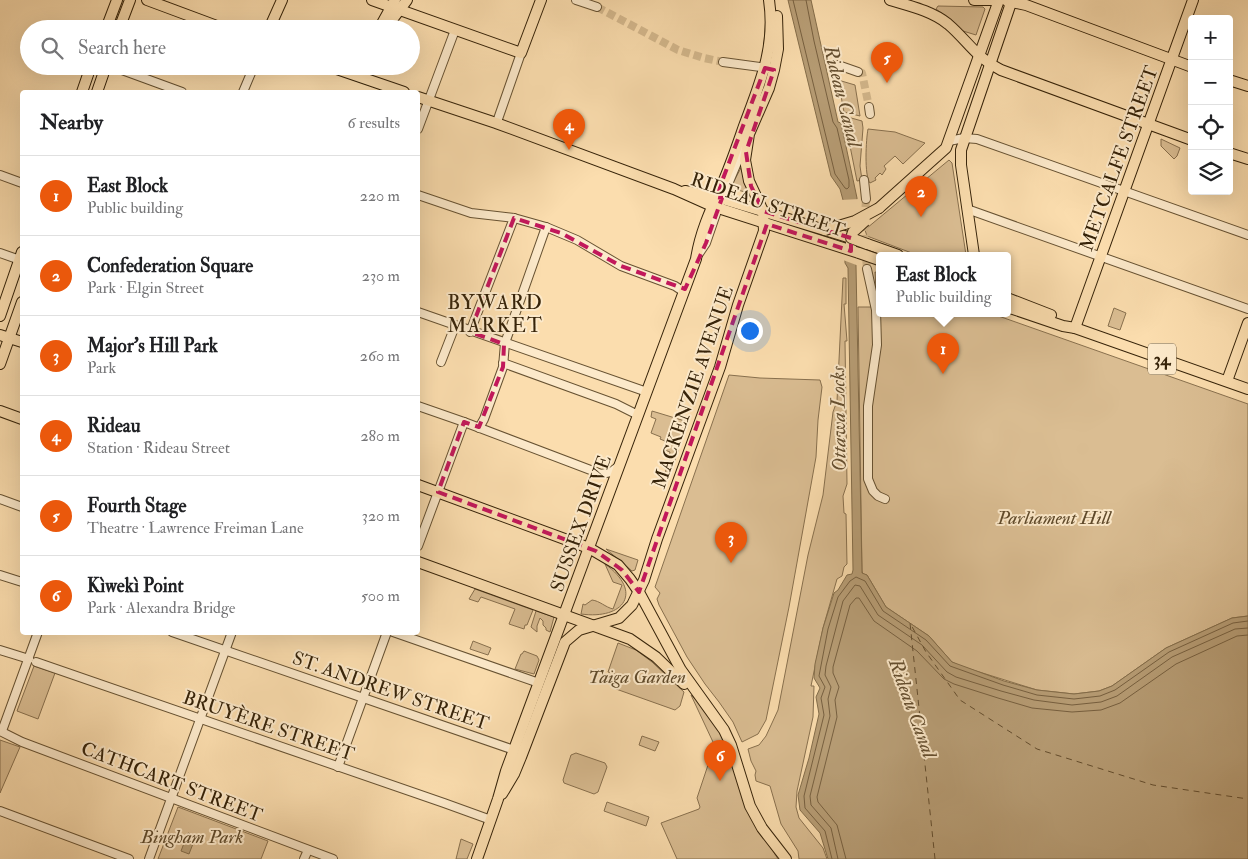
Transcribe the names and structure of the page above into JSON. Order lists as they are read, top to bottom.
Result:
{
  "streets": {
    "main road": [
      "METCALFE STREET",
      "RIDEAU STREET",
      "34",
      "MACKENZIE AVENUE",
      "SUSSEX DRIVE"
    ],
    "street": ["ST. ANDREW STREET", "BRUYÈRE STREET", "CATHCART STREET"]
  },
  "crossings": [
    ["METCALFE STREET", "34"],
    ["RIDEAU STREET", "MACKENZIE AVENUE"],
    ["RIDEAU STREET", "SUSSEX DRIVE"],
    ["MACKENZIE AVENUE", "SUSSEX DRIVE"],
    ["SUSSEX DRIVE", "ST. ANDREW STREET"],
    ["SUSSEX DRIVE", "BRUYÈRE STREET"]
  ],
  "districts": ["BYWARD MARKET"],
  "water": ["Rideau Canal", "Ottawa Locks"],
  "parks": ["Parliament Hill", "Taiga Garden", "Bingham Park"],
  "page": {
    "map_buttons": ["+", "−"],
    "search": "Search here",
    "pins": [
      "5",
      "4",
      "2",
      "1",
      "3",
      "6"
    ],
    "heading": ["Nearby", "6 results"],
    "list": [
      {
        "mark": "1",
        "name": "East Block",
        "note": "Public building",
        "value": "220 m"
      },
      {
        "mark": "2",
        "name": "Confederation Square",
        "note": "Park · Elgin Street",
        "value": "230 m"
      },
      {
        "mark": "3",
        "name": "Major's Hill Park",
        "note": "Park",
        "value": "260 m"
      },
      {
        "mark": "4",
        "name": "Rideau",
        "note": "Station · Rideau Street",
        "value": "280 m"
      },
      {
        "mark": "5",
        "name": "Fourth Stage",
        "note": "Theatre · Lawrence Freiman Lane",
        "value": "320 m"
      },
      {
        "mark": "6",
        "name": "Kìwekì Point",
        "note": "Park · Alexandra Bridge",
        "value": "500 m"
      }
    ],
    "popup": ["East Block", "Public building"]
  }
}
